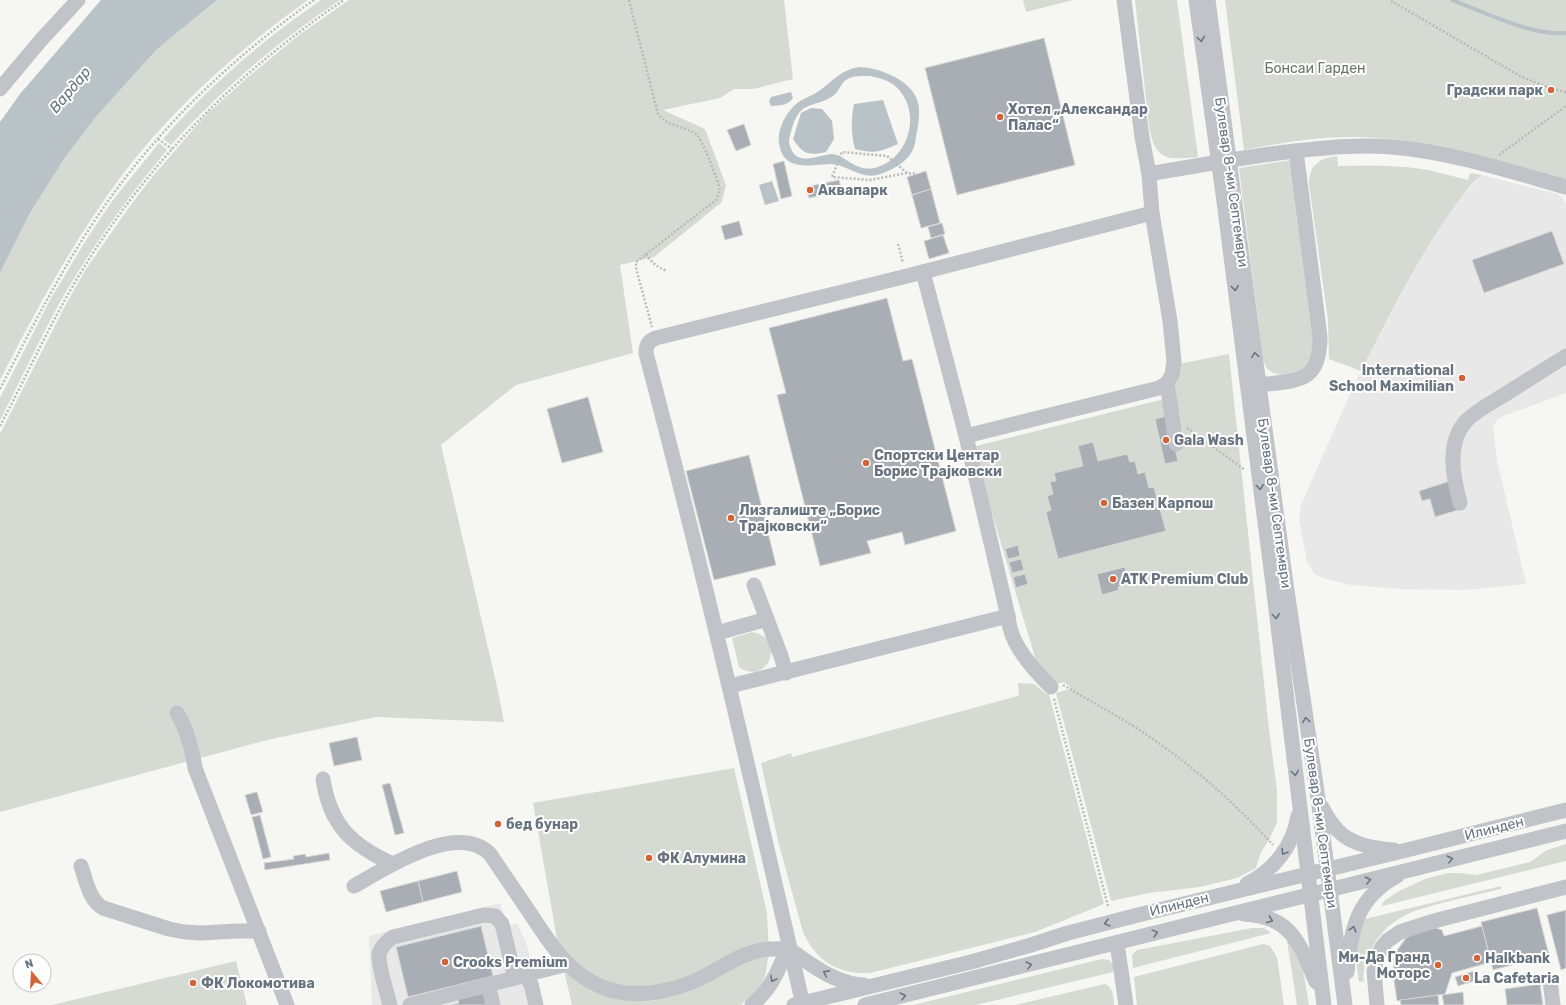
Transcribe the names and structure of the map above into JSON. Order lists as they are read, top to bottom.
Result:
{
  "streets": {
    "street": ["Булевар 8-ми Септември", "Илинден"]
  },
  "crossings": [
    ["Булевар 8-ми Септември", "Илинден"]
  ],
  "water": ["Вардар"],
  "parks": ["Бонсаи Гарден"],
  "places": [
    "Градски парк",
    "Хотел „Александар Палас“",
    "Аквапарк",
    "International School Maximilian",
    "Gala Wash",
    "Спортски Центар Борис Трајковски",
    "Базен Карпош",
    "Лизгалиште „Борис Трајковски“",
    "ATK Premium Club",
    "бед бунар",
    "ФК Алумина",
    "Halkbank",
    "Crooks Premium",
    "Ми-Да Гранд Моторс",
    "La Cafetaria",
    "ФК Локомотива"
  ],
  "north": "top"
}
